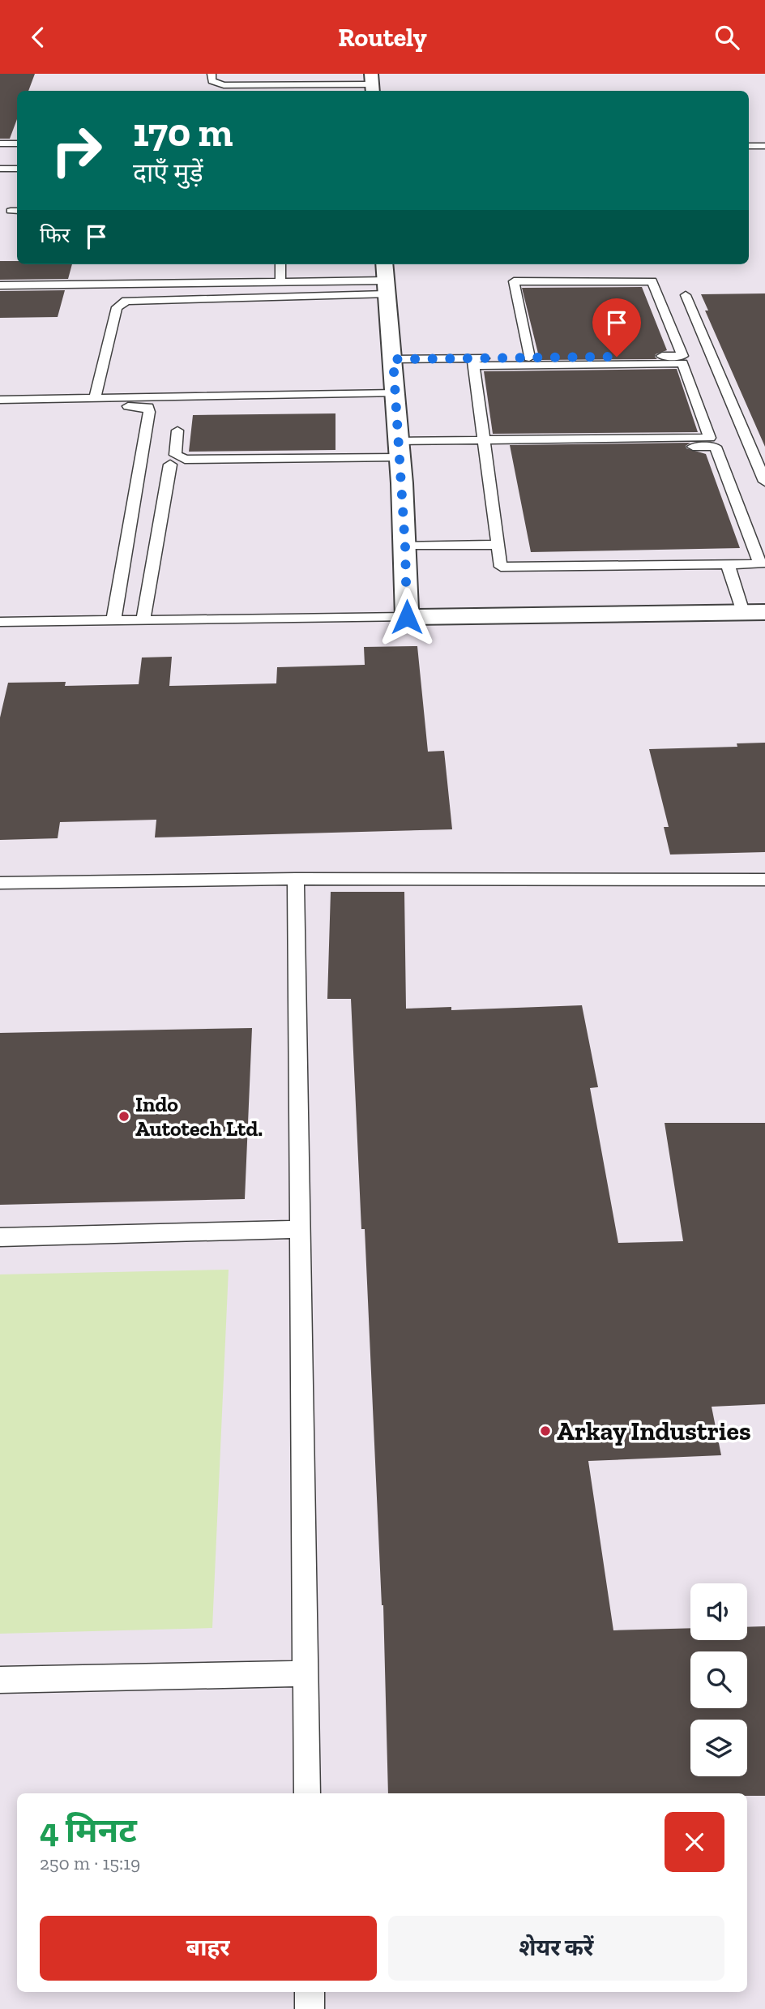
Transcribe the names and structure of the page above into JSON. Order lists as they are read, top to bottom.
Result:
{
  "places": ["Indo Autotech Ltd.", "Arkay Industries"],
  "page": {
    "header": "Routely",
    "turn": ["170 m", "दाएँ मुड़ें"],
    "then": "फिर",
    "heading": ["4 मिनट", "250 m · 15:19"],
    "buttons": ["बाहर", "शेयर करें"]
  }
}
